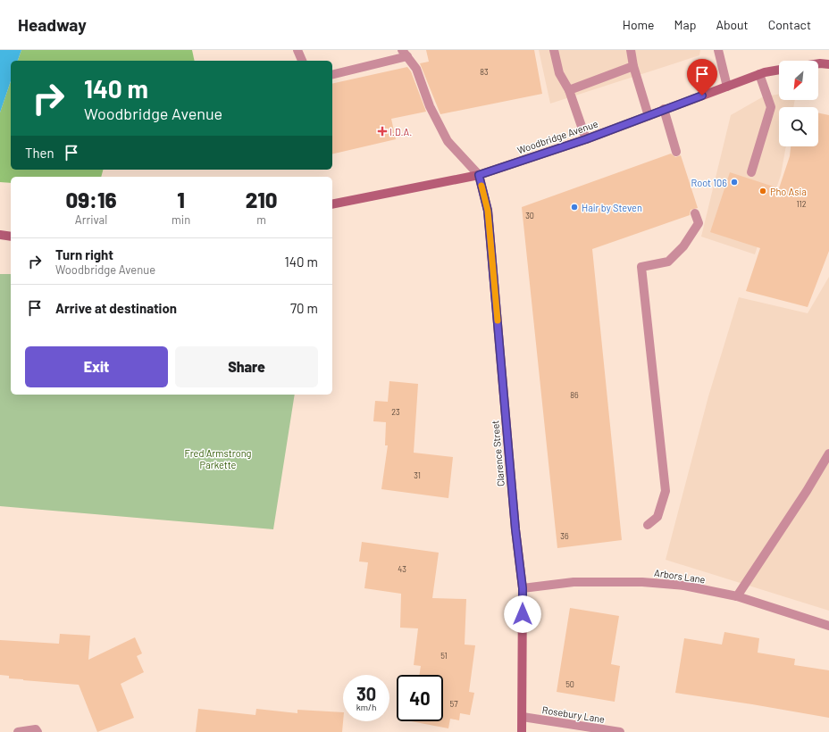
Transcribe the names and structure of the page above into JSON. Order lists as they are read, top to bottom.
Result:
{
  "streets": {
    "street": [
      "Woodbridge Avenue",
      "Clarence Street",
      "Arbors Lane",
      "Rosebury Lane"
    ]
  },
  "crossings": [
    ["Woodbridge Avenue", "Clarence Street"],
    ["Clarence Street", "Arbors Lane"],
    ["Clarence Street", "Rosebury Lane"]
  ],
  "parks": ["Fred Armstrong Parkette"],
  "places": {
    "health": ["I.D.A."],
    "other": ["Root 106", "Pho Asia", "Hair by Steven"]
  },
  "house_numbers": [
    "83",
    "112",
    "30",
    "86",
    "23",
    "31",
    "36",
    "43",
    "51",
    "50",
    "57"
  ],
  "north": "bottom left",
  "page": {
    "header": "Headway",
    "nav": [
      "Home",
      "Map",
      "About",
      "Contact"
    ],
    "turn": ["140 m", "Woodbridge Avenue"],
    "then": "Then",
    "eta": [
      "09:16",
      "Arrival",
      "1",
      "min",
      "210",
      "m"
    ],
    "list": [
      {
        "name": "Turn right",
        "note": "Woodbridge Avenue",
        "value": "140 m"
      },
      {
        "name": "Arrive at destination",
        "value": "70 m"
      }
    ],
    "buttons": ["Exit", "Share"],
    "speed": "30 km/h",
    "limit": "40"
  }
}
